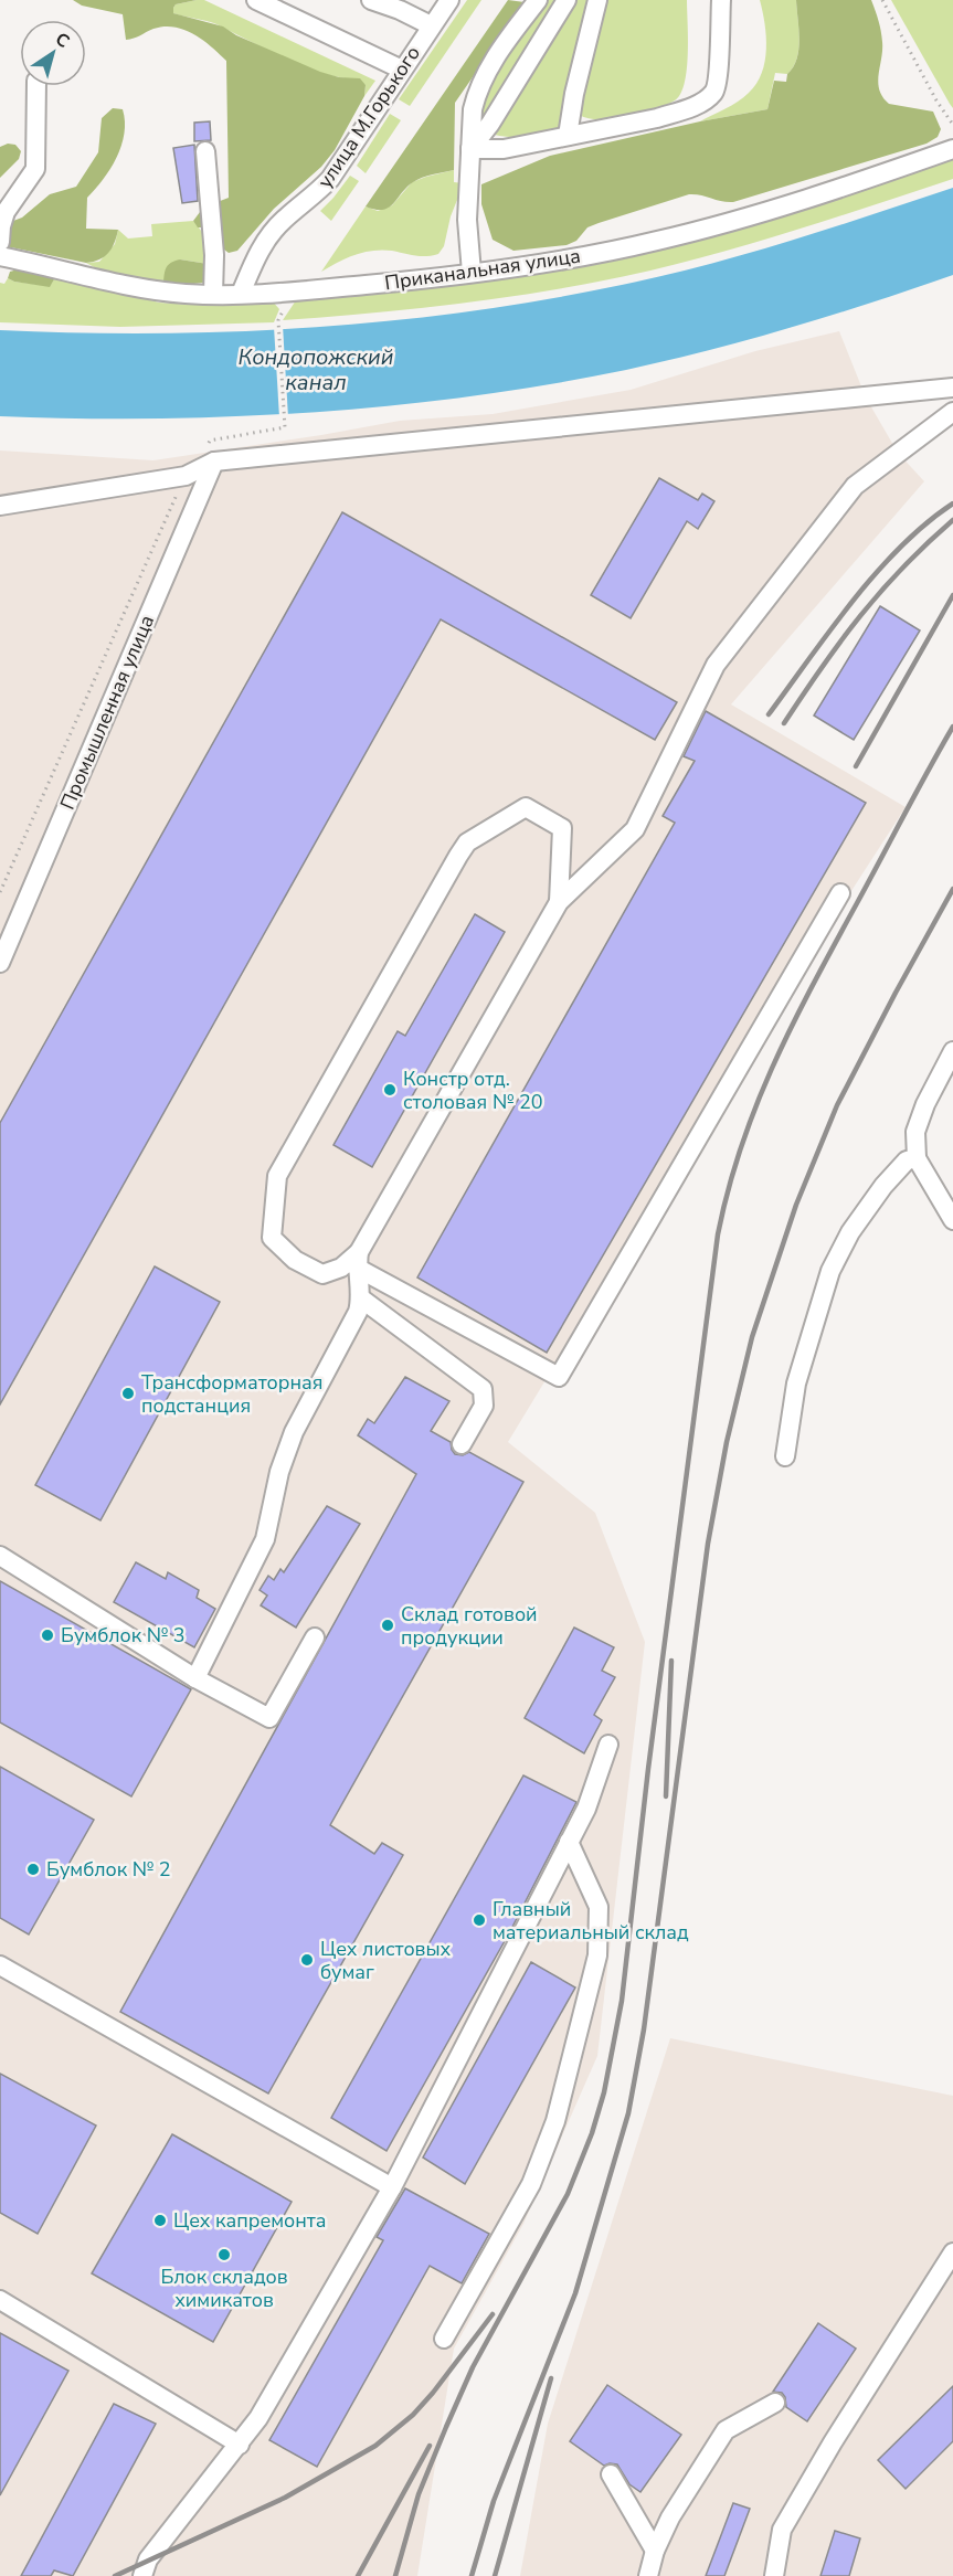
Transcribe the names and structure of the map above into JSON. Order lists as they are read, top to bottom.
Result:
{
  "streets": {
    "street": ["улица М.Горького", "Приканальная улица", "Промышленная улица"]
  },
  "crossings": [
    ["улица М.Горького", "Приканальная улица"]
  ],
  "water": ["Кондопожский канал"],
  "places": [
    "Констр отд. столовая № 20",
    "Трансформаторная подстанция",
    "Склад готовой продукции",
    "Бумблок № 3",
    "Бумблок № 2",
    "Главный материальный склад",
    "Цех листовых бумаг",
    "Цех капремонта",
    "Блок складов химикатов"
  ],
  "north": "top right"
}
